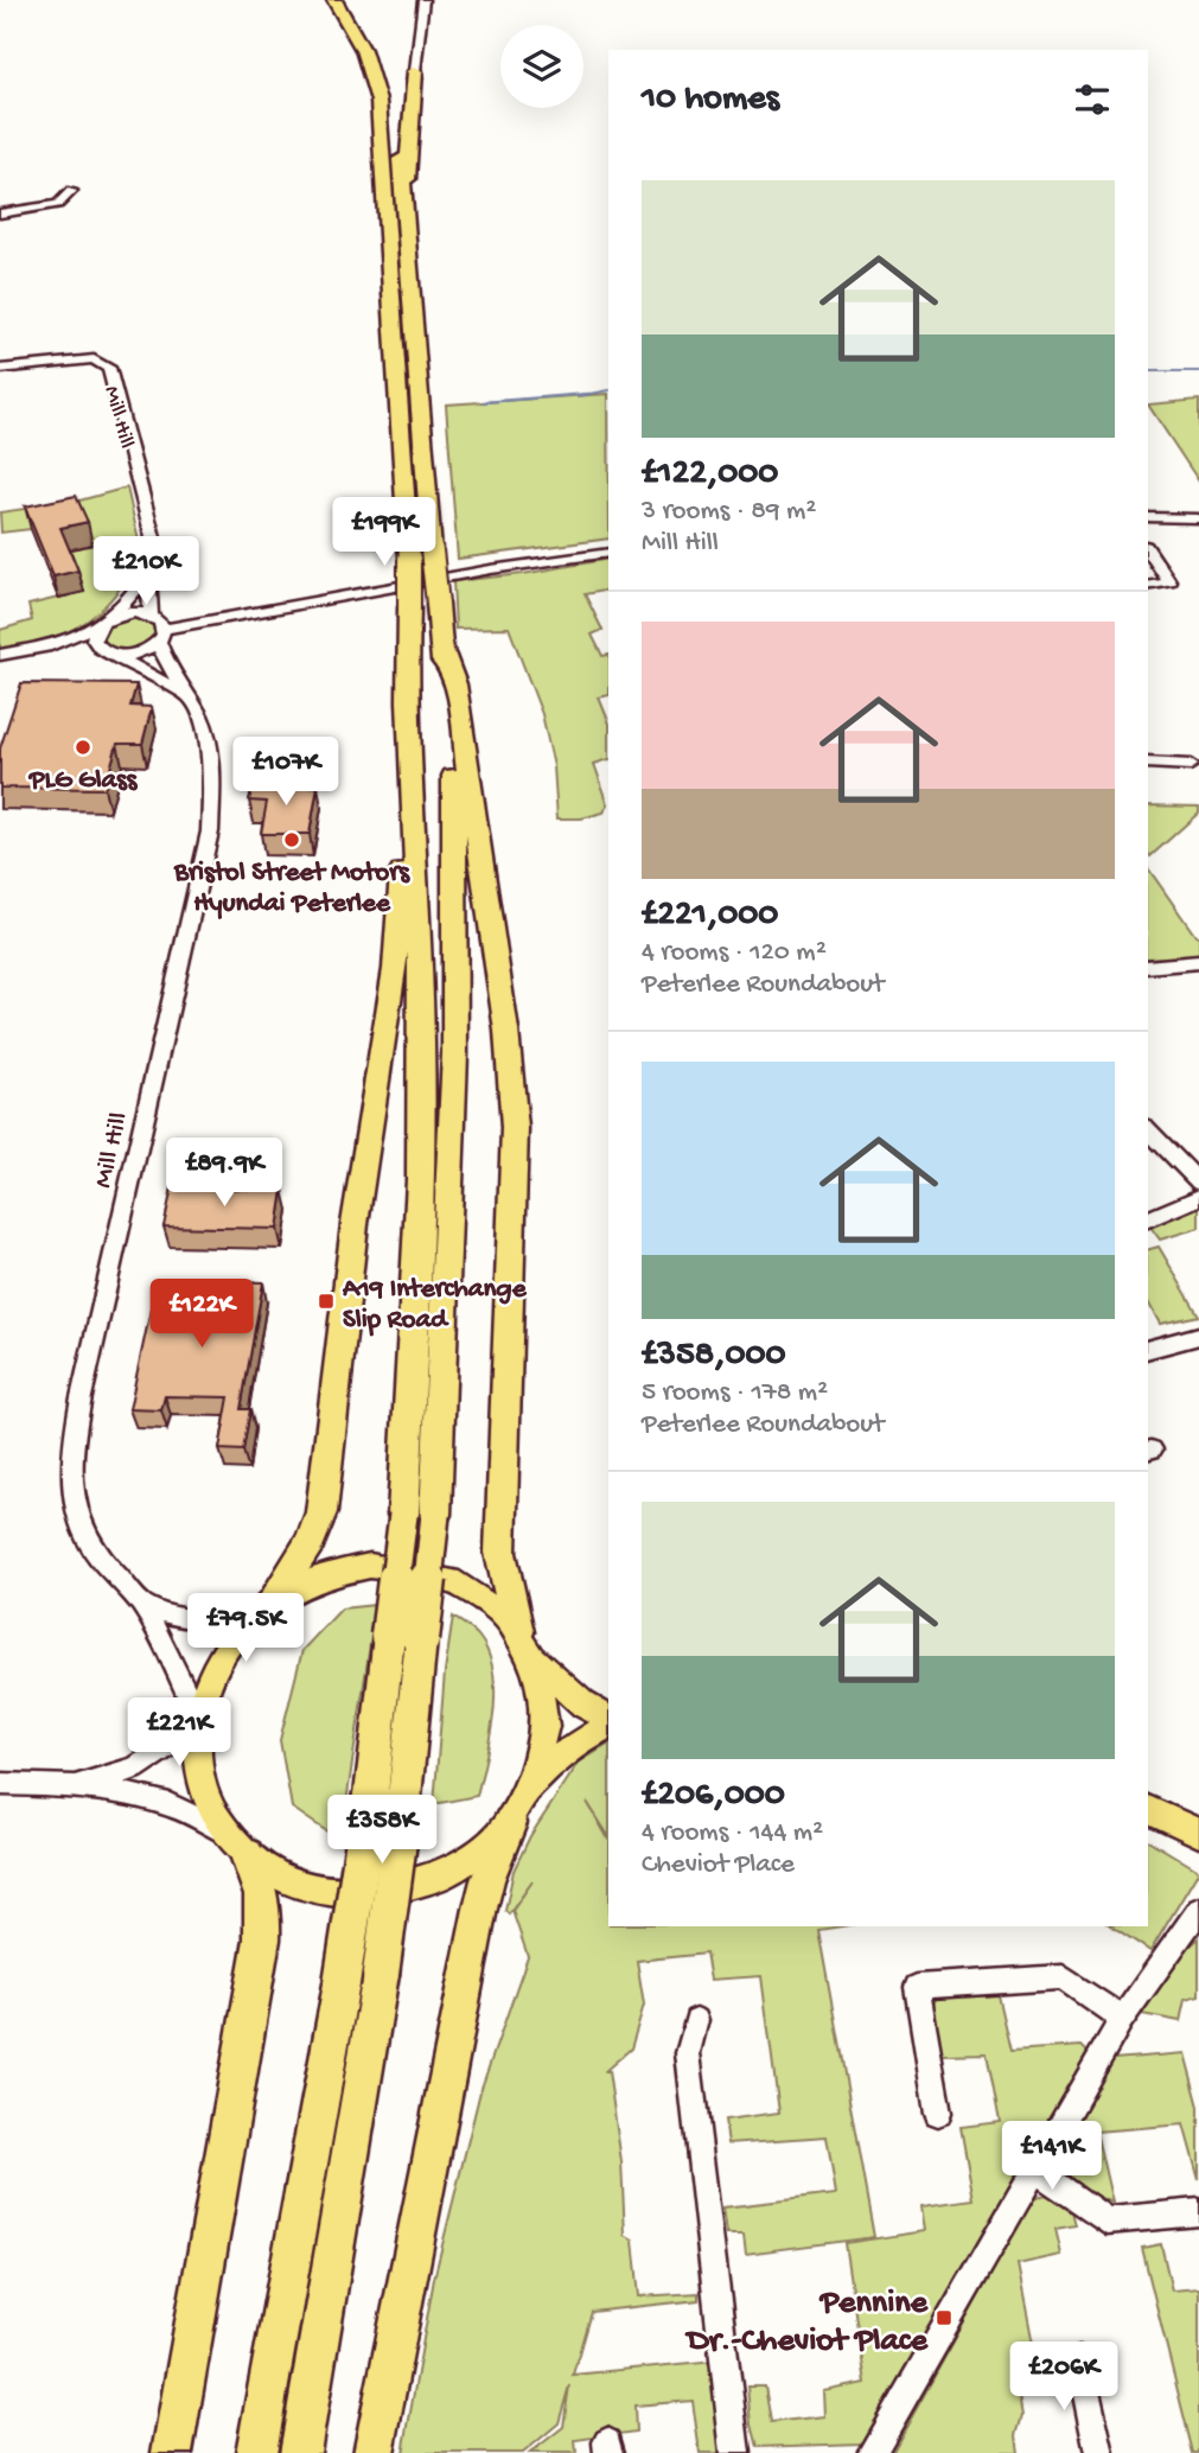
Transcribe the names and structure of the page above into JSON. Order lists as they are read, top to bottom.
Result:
{
  "streets": {
    "street": ["Mill Hill"]
  },
  "places": {
    "other": ["PLG Glass", "Bristol Street Motors Hyundai Peterlee"],
    "transit": ["A19 Interchange Slip Road", "Pennine Dr.-Cheviot Place"]
  },
  "page": {
    "heading": "10 homes",
    "list": [
      {
        "name": "£122,000",
        "note": "3 rooms · 89 m² · Mill Hill"
      },
      {
        "name": "£221,000",
        "note": "4 rooms · 120 m² · Peterlee Roundabout"
      },
      {
        "name": "£358,000",
        "note": "5 rooms · 178 m² · Peterlee Roundabout"
      },
      {
        "name": "£206,000",
        "note": "4 rooms · 144 m² · Cheviot Place"
      }
    ],
    "price": [
      "£199K",
      "£210K",
      "£107K",
      "£89.9K",
      "£122K",
      "£79.5K",
      "£221K",
      "£358K",
      "£141K",
      "£206K"
    ]
  }
}
